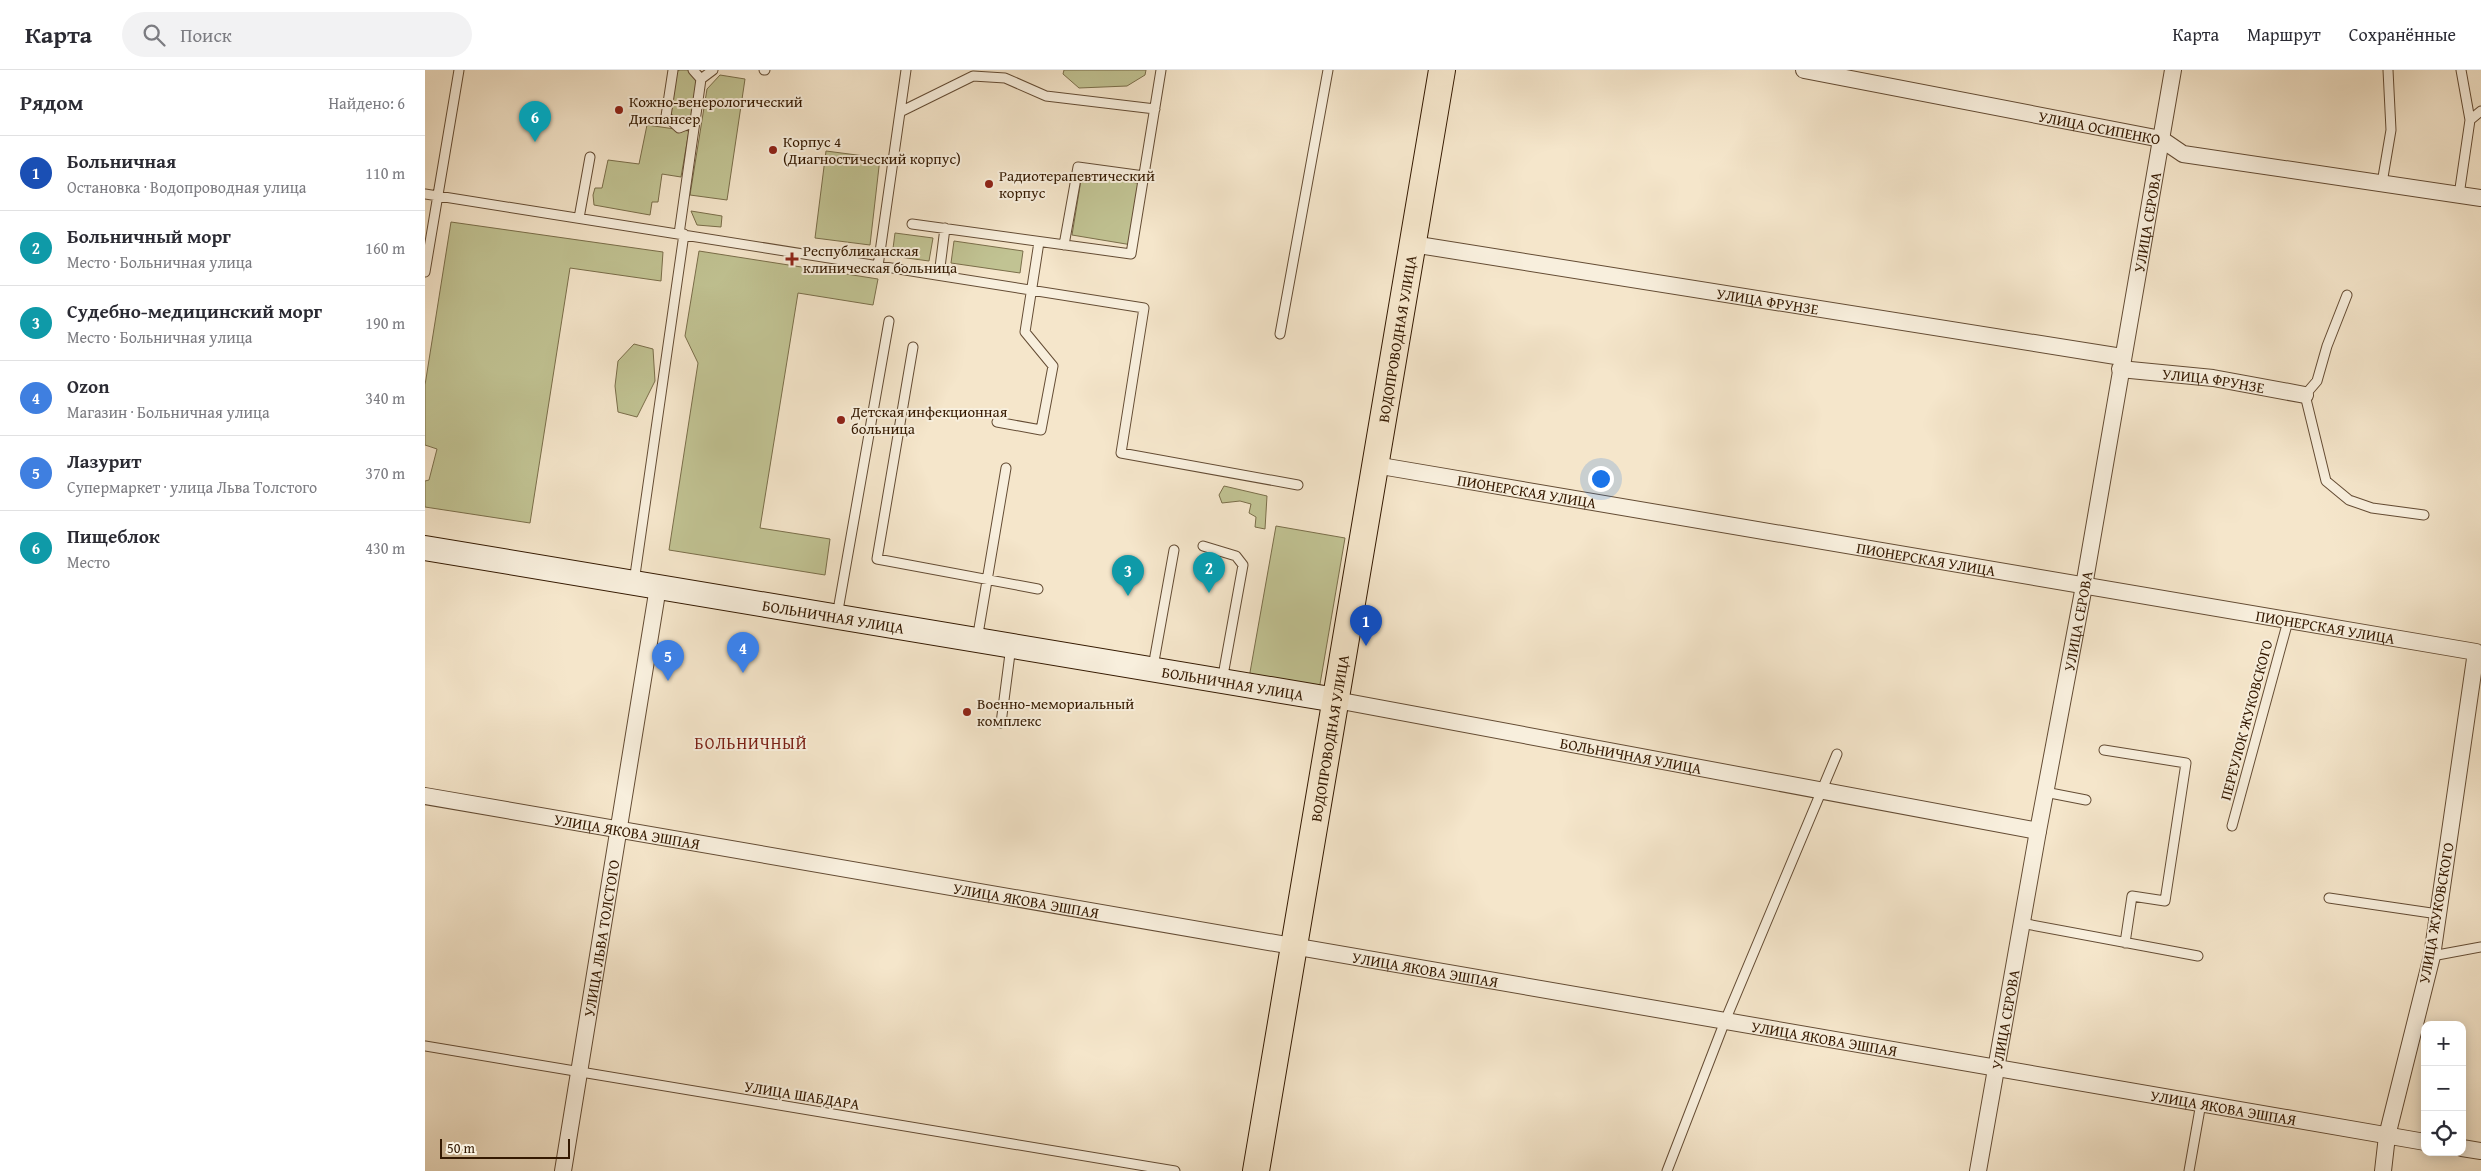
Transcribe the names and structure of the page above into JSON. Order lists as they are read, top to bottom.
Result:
{
  "streets": {
    "main road": ["ВОДОПРОВОДНАЯ УЛИЦА"],
    "street": [
      "УЛИЦА ОСИПЕНКО",
      "УЛИЦА СЕРОВА",
      "УЛИЦА ФРУНЗЕ",
      "ПИОНЕРСКАЯ УЛИЦА",
      "БОЛЬНИЧНАЯ УЛИЦА",
      "УЛИЦА ЯКОВА ЭШПАЯ",
      "УЛИЦА ЖУКОВСКОГО",
      "УЛИЦА ЛЬВА ТОЛСТОГО"
    ],
    "lane": ["ПЕРЕУЛОК ЖУКОВСКОГО", "УЛИЦА ШАБДАРА"]
  },
  "crossings": [
    ["УЛИЦА ОСИПЕНКО", "УЛИЦА СЕРОВА"],
    ["УЛИЦА СЕРОВА", "УЛИЦА ФРУНЗЕ"],
    ["УЛИЦА СЕРОВА", "ПИОНЕРСКАЯ УЛИЦА"],
    ["УЛИЦА СЕРОВА", "БОЛЬНИЧНАЯ УЛИЦА"],
    ["УЛИЦА СЕРОВА", "УЛИЦА ЯКОВА ЭШПАЯ"],
    ["УЛИЦА ФРУНЗЕ", "ВОДОПРОВОДНАЯ УЛИЦА"],
    ["ВОДОПРОВОДНАЯ УЛИЦА", "ПИОНЕРСКАЯ УЛИЦА"],
    ["ВОДОПРОВОДНАЯ УЛИЦА", "БОЛЬНИЧНАЯ УЛИЦА"],
    ["ВОДОПРОВОДНАЯ УЛИЦА", "УЛИЦА ЯКОВА ЭШПАЯ"],
    ["ПИОНЕРСКАЯ УЛИЦА", "ПЕРЕУЛОК ЖУКОВСКОГО"],
    ["ПИОНЕРСКАЯ УЛИЦА", "УЛИЦА ЖУКОВСКОГО"],
    ["БОЛЬНИЧНАЯ УЛИЦА", "УЛИЦА ЛЬВА ТОЛСТОГО"],
    ["УЛИЦА ЯКОВА ЭШПАЯ", "УЛИЦА ЖУКОВСКОГО"],
    ["УЛИЦА ЯКОВА ЭШПАЯ", "УЛИЦА ЛЬВА ТОЛСТОГО"],
    ["УЛИЦА ЛЬВА ТОЛСТОГО", "УЛИЦА ШАБДАРА"]
  ],
  "districts": ["БОЛЬНИЧНЫЙ"],
  "places": {
    "other": [
      "Кожно-венерологический Диспансер",
      "Корпус 4 (Диагностический корпус)",
      "Радиотерапевтический корпус",
      "Детская инфекционная больница",
      "Военно-мемориальный комплекс"
    ],
    "health": ["Республиканская клиническая больница"]
  },
  "scale_bar": "50 m",
  "page": {
    "header": "Карта",
    "search": "Поиск",
    "nav": ["Карта", "Маршрут", "Сохранённые"],
    "heading": ["Рядом", "Найдено: 6"],
    "pins": [
      "6",
      "2",
      "3",
      "1",
      "4",
      "5"
    ],
    "list": [
      {
        "mark": "1",
        "name": "Больничная",
        "note": "Остановка · Водопроводная улица",
        "value": "110 m"
      },
      {
        "mark": "2",
        "name": "Больничный морг",
        "note": "Место · Больничная улица",
        "value": "160 m"
      },
      {
        "mark": "3",
        "name": "Судебно-медицинский морг",
        "note": "Место · Больничная улица",
        "value": "190 m"
      },
      {
        "mark": "4",
        "name": "Ozon",
        "note": "Магазин · Больничная улица",
        "value": "340 m"
      },
      {
        "mark": "5",
        "name": "Лазурит",
        "note": "Супермаркет · улица Льва Толстого",
        "value": "370 m"
      },
      {
        "mark": "6",
        "name": "Пищеблок",
        "note": "Место",
        "value": "430 m"
      }
    ],
    "map_buttons": ["+", "−"],
    "scale": "50 m"
  }
}
